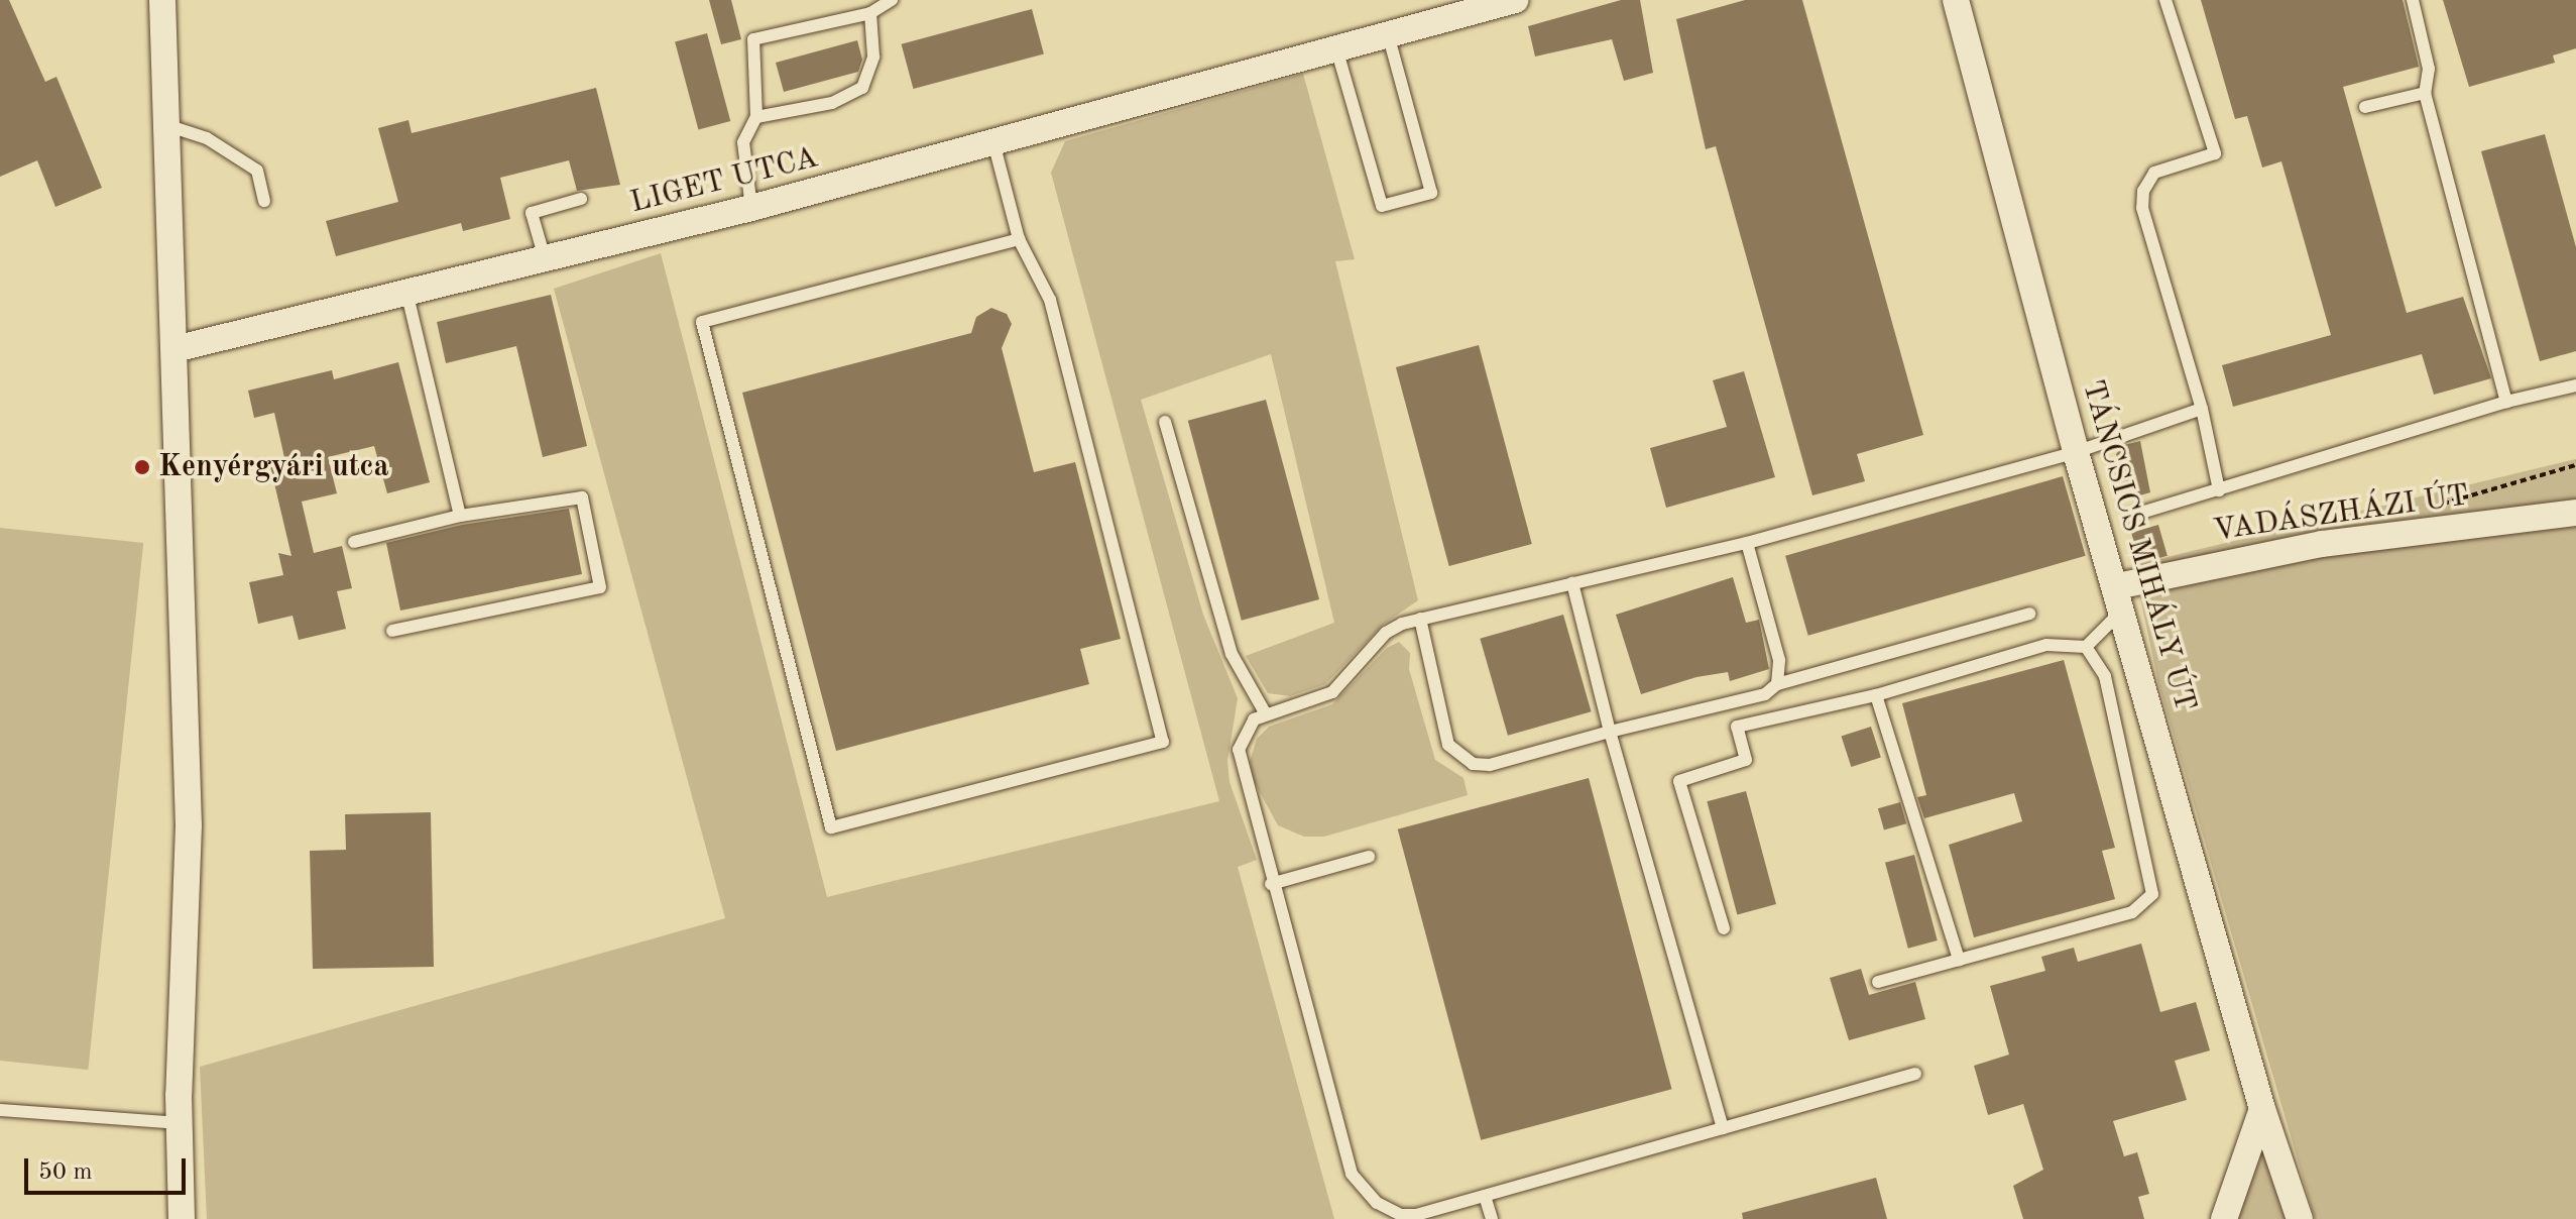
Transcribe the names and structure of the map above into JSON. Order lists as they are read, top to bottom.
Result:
{
  "streets": {
    "street": ["LIGET UTCA", "VADÁSZHÁZI ÚT", "TÁNCSICS MIHÁLY ÚT"]
  },
  "crossings": [
    ["VADÁSZHÁZI ÚT", "TÁNCSICS MIHÁLY ÚT"]
  ],
  "places": ["Kenyérgyári utca"],
  "scale_bar": "50 m"
}
